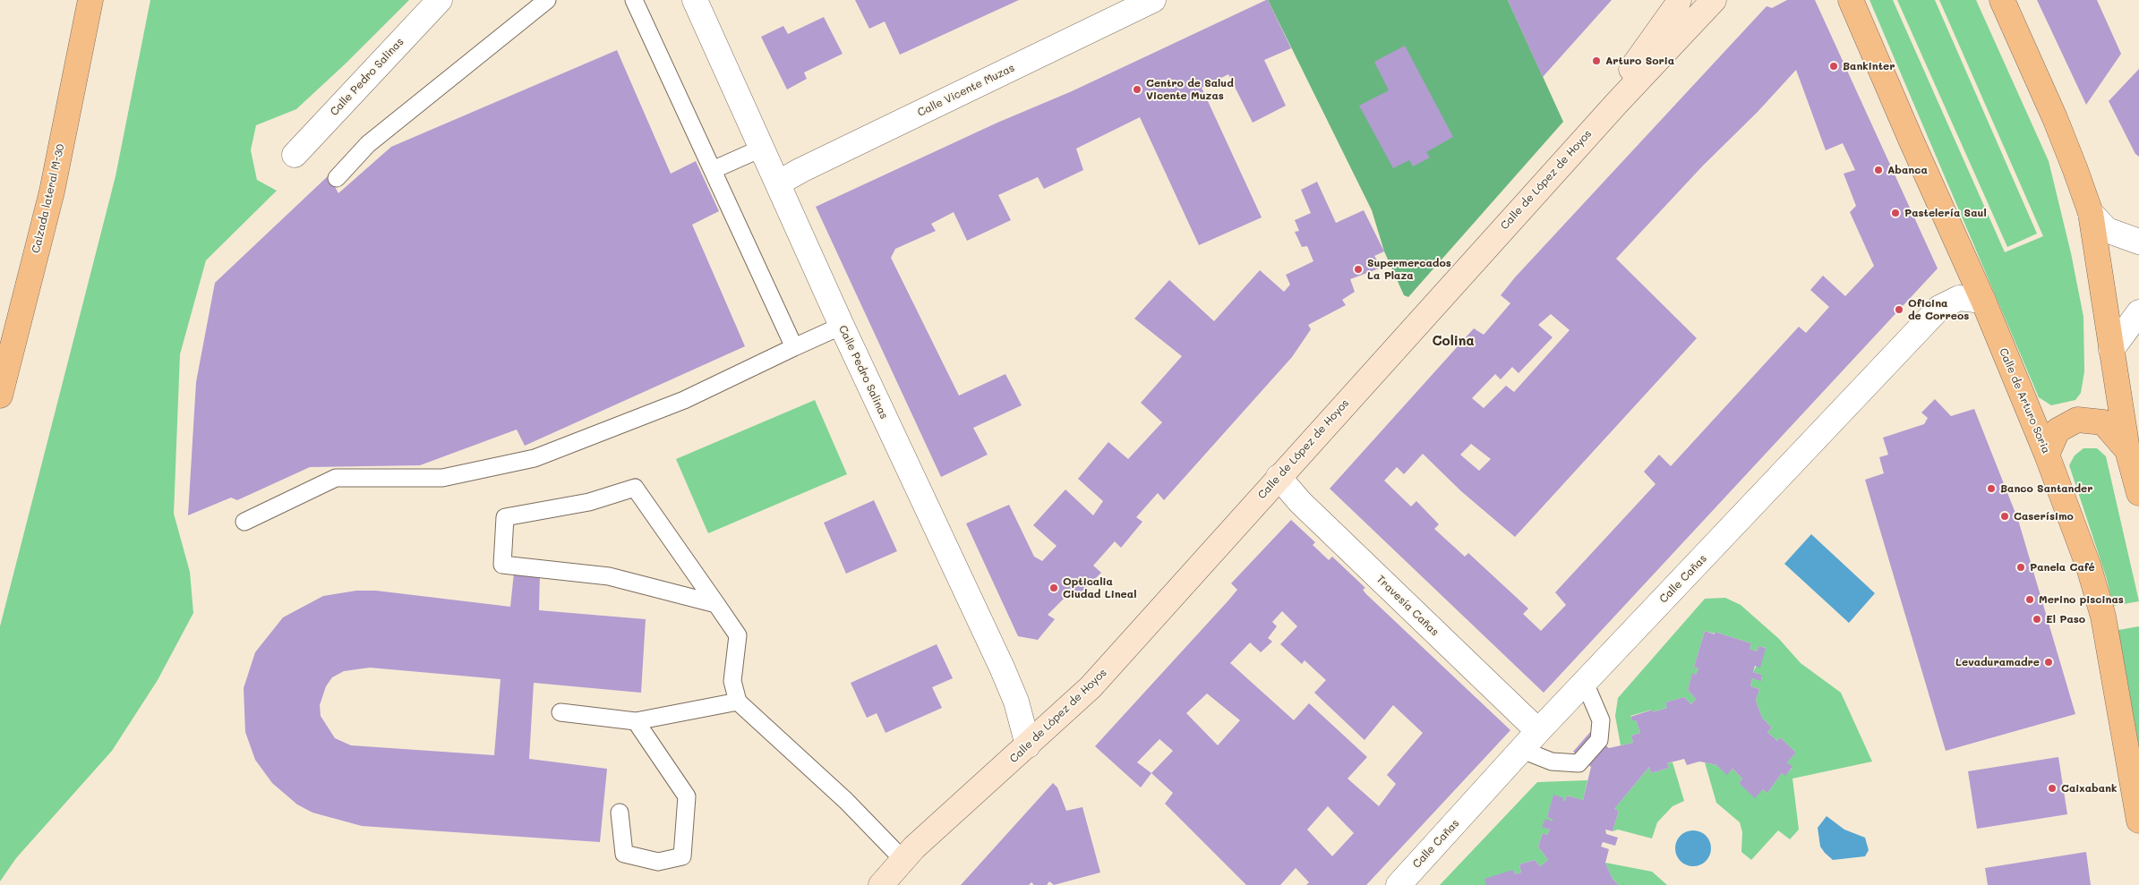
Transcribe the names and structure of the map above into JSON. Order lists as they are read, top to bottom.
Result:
{
  "streets": {
    "main road": ["Calzada lateral M-30", "Calle de Arturo Soria"],
    "street": [
      "Calle Pedro Salinas",
      "Calle Vicente Muzas",
      "Calle de López de Hoyos",
      "Calle Cañas",
      "Travesía Cañas"
    ]
  },
  "crossings": [
    ["Calle Pedro Salinas", "Calle Vicente Muzas"],
    ["Calle Pedro Salinas", "Calle de López de Hoyos"],
    ["Calle de López de Hoyos", "Travesía Cañas"],
    ["Calle de Arturo Soria", "Calle Cañas"],
    ["Calle Cañas", "Travesía Cañas"]
  ],
  "districts": ["Colina"],
  "places": [
    "Arturo Soria",
    "Bankinter",
    "Centro de Salud Vicente Muzas",
    "Abanca",
    "Pastelería Saul",
    "Supermercados La Plaza",
    "Oficina de Correos",
    "Banco Santander",
    "Caserísimo",
    "Panela Café",
    "Opticalia Ciudad Lineal",
    "Merino piscinas",
    "El Paso",
    "Levaduramadre",
    "Caixabank"
  ]
}
